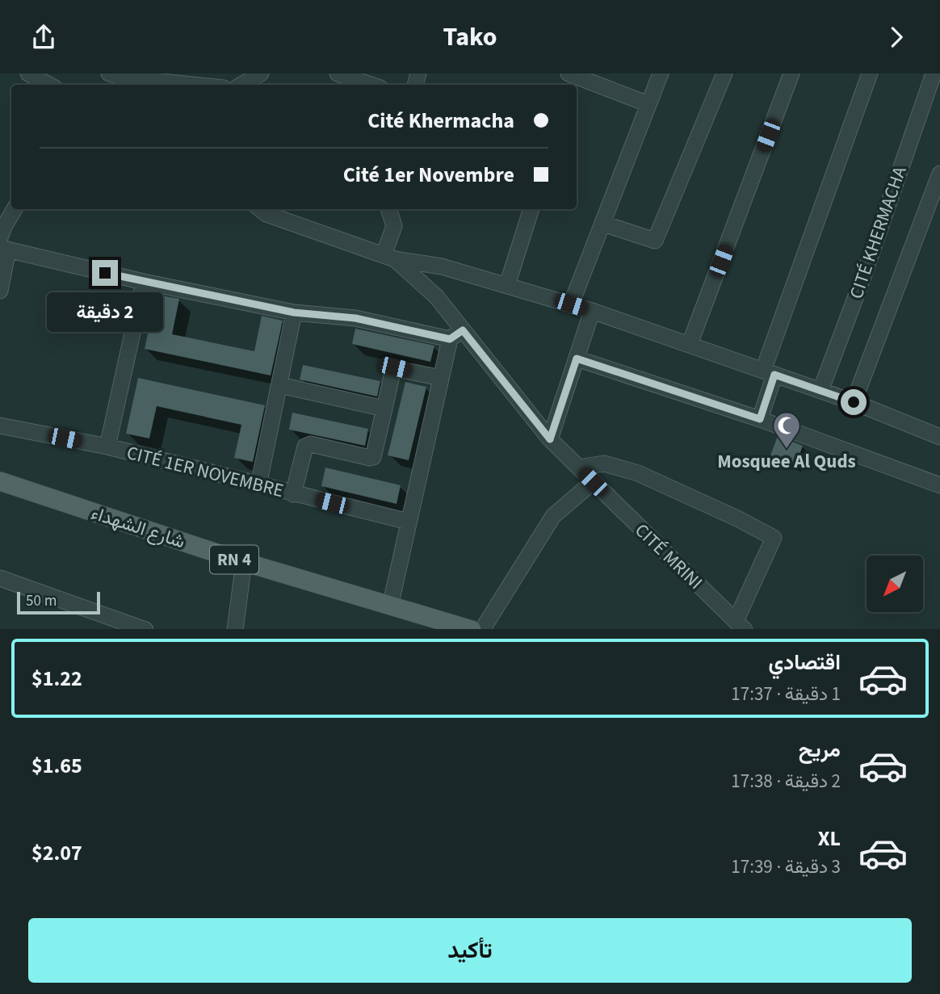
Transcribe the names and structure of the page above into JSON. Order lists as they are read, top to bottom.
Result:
{
  "streets": {
    "main road": ["شارع الشهداء", "RN 4"],
    "street": ["CITÉ KHERMACHA", "CITÉ 1ER NOVEMBRE", "CITÉ MRINI"]
  },
  "places": {
    "mosque": ["Mosquee Al Quds"]
  },
  "scale_bar": "50 m",
  "north": "bottom left",
  "page": {
    "header": "Tako",
    "banner": ["Cité Khermacha", "Cité 1er Novembre"],
    "bubble": "2 دقيقة",
    "scale": "50 m",
    "list": [
      {
        "name": "اقتصادي",
        "note": "1 دقيقة · 17:37",
        "value": "$1.22"
      },
      {
        "name": "مريح",
        "note": "2 دقيقة · 17:38",
        "value": "$1.65"
      },
      {
        "name": "XL",
        "note": "3 دقيقة · 17:39",
        "value": "$2.07"
      }
    ],
    "buttons": "تأكيد"
  }
}
